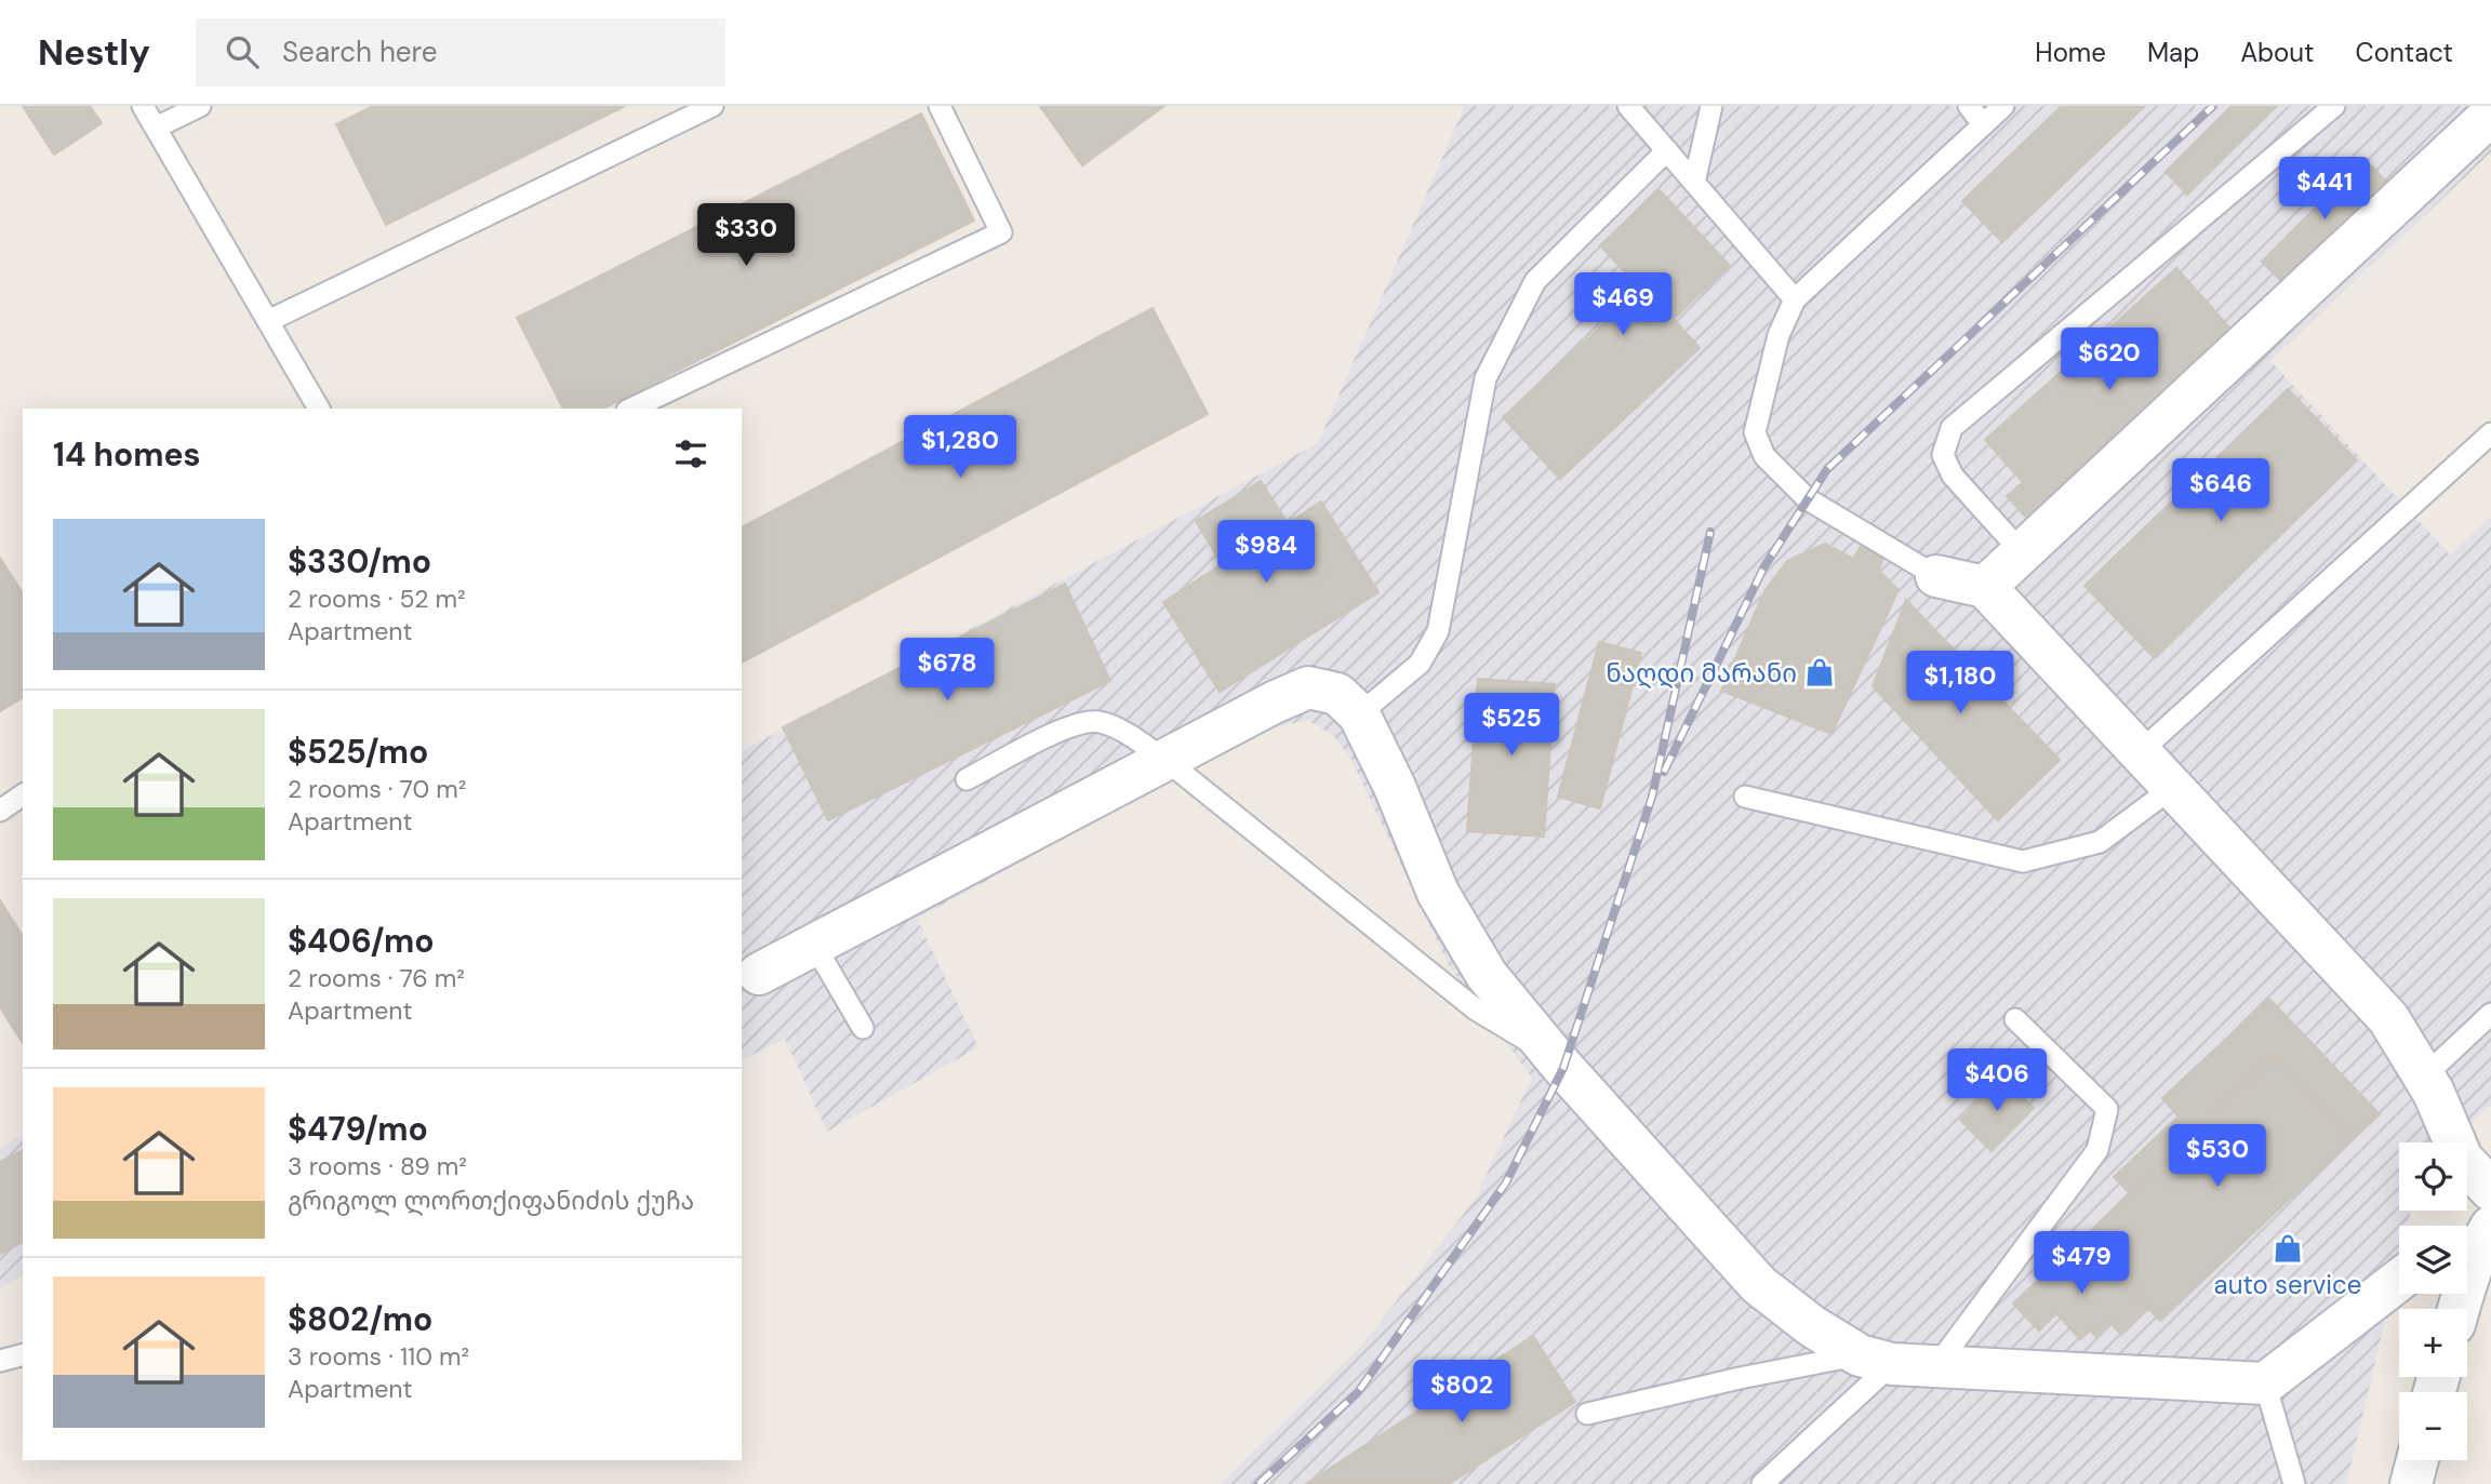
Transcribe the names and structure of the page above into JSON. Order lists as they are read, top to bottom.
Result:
{
  "places": {
    "shop": ["ნაღდი მარანი", "auto service"]
  },
  "page": {
    "header": "Nestly",
    "search": "Search here",
    "nav": [
      "Home",
      "Map",
      "About",
      "Contact"
    ],
    "price": [
      "$441",
      "$330",
      "$469",
      "$620",
      "$1,280",
      "$646",
      "$984",
      "$678",
      "$1,180",
      "$525",
      "$406",
      "$530",
      "$479",
      "$802"
    ],
    "heading": "14 homes",
    "list": [
      {
        "name": "$330/mo",
        "note": "2 rooms · 52 m² · Apartment"
      },
      {
        "name": "$525/mo",
        "note": "2 rooms · 70 m² · Apartment"
      },
      {
        "name": "$406/mo",
        "note": "2 rooms · 76 m² · Apartment"
      },
      {
        "name": "$479/mo",
        "note": "3 rooms · 89 m² · გრიგოლ ლორთქიფანიძის ქუჩა"
      },
      {
        "name": "$802/mo",
        "note": "3 rooms · 110 m² · Apartment"
      }
    ],
    "map_buttons": ["+", "−"]
  }
}
